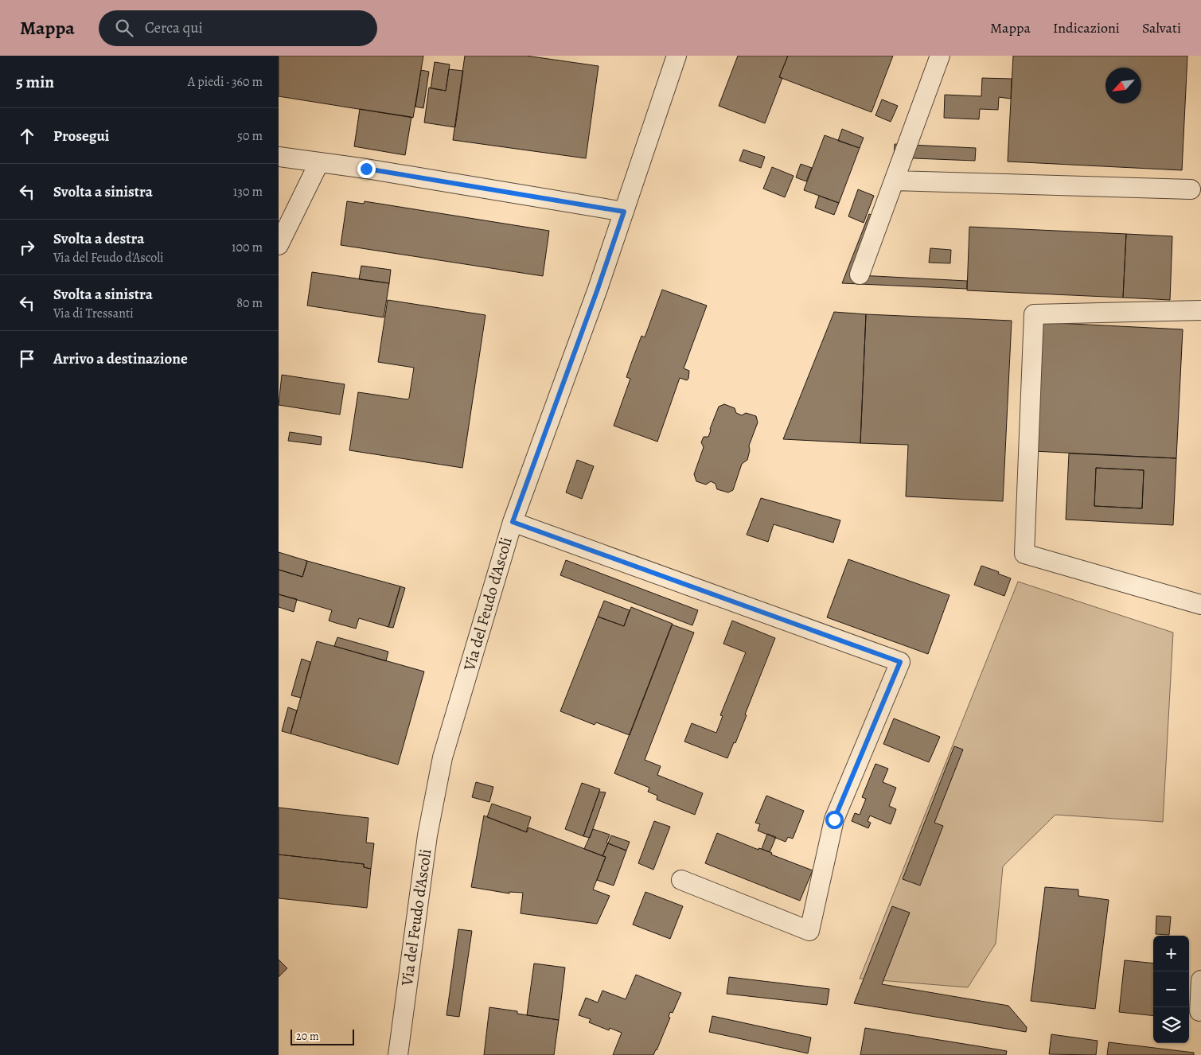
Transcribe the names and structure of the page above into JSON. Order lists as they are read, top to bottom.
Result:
{
  "streets": {
    "street": ["Via del Feudo d'Ascoli"]
  },
  "scale_bar": "20 m",
  "north": "bottom left",
  "page": {
    "header": "Mappa",
    "search": "Cerca qui",
    "nav": ["Mappa", "Indicazioni", "Salvati"],
    "heading": ["5 min", "A piedi · 360 m"],
    "list": [
      ["Prosegui", "50 m"],
      ["Svolta a sinistra", "130 m"],
      ["Svolta a destra", "Via del Feudo d'Ascoli", "100 m"],
      ["Svolta a sinistra", "Via di Tressanti", "80 m"],
      "Arrivo a destinazione"
    ],
    "map_buttons": ["+", "−"],
    "scale": "20 m"
  }
}
